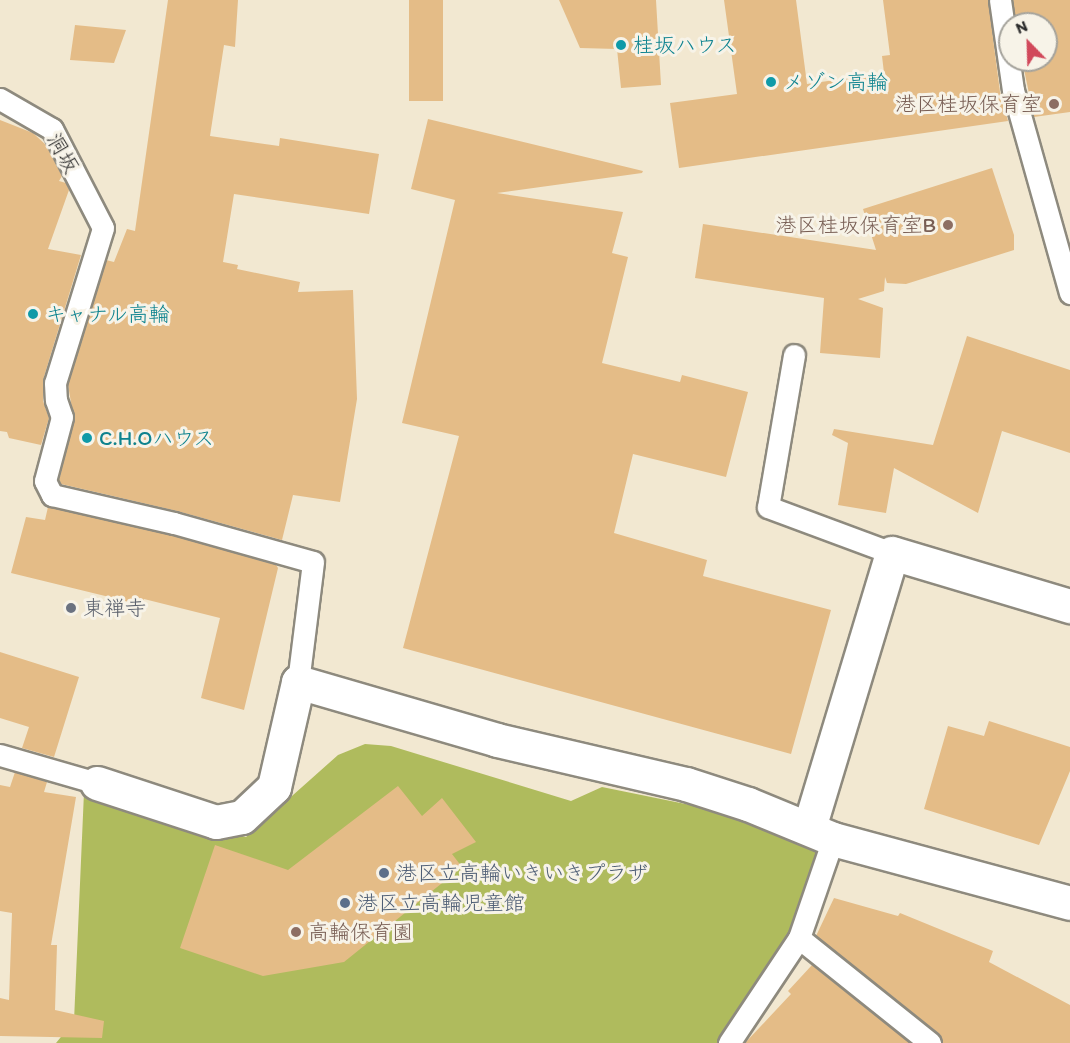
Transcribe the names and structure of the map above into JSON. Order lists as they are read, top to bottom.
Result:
{
  "streets": {
    "lane": ["洞坂"]
  },
  "places": [
    "桂坂ハウス",
    "メゾン高輪",
    "港区桂坂保育室",
    "港区桂坂保育室B",
    "キャナル高輪",
    "C.H.Oハウス",
    "東禅寺",
    "港区立高輪いきいきプラザ",
    "港区立高輪児童館",
    "高輪保育園"
  ],
  "north": "top left"
}
